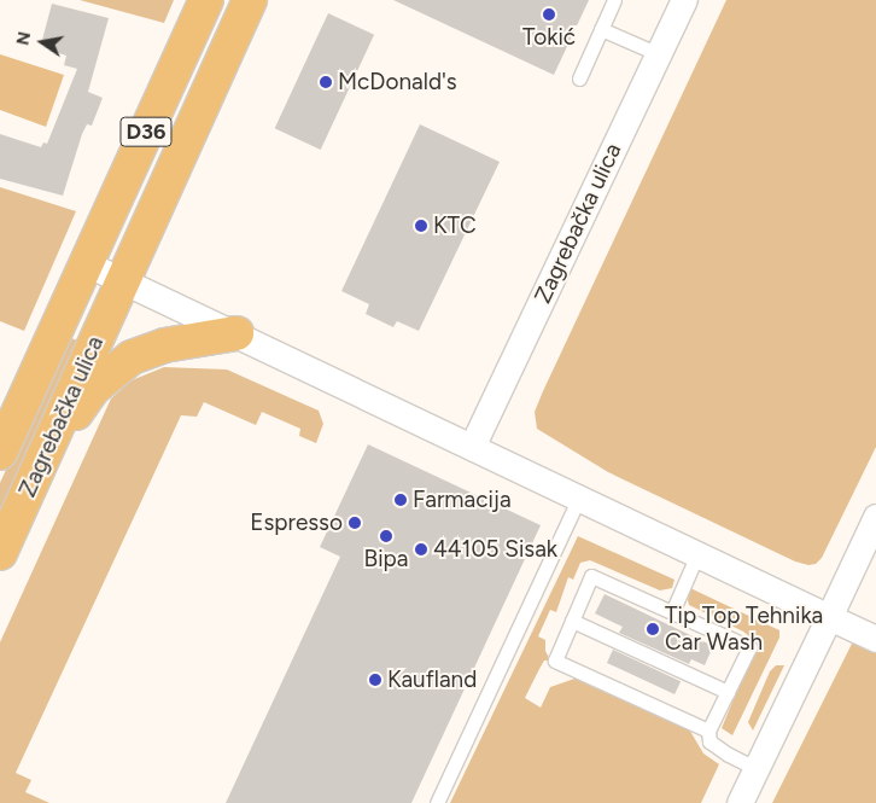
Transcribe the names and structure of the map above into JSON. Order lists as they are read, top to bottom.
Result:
{
  "streets": {
    "main road": ["D36", "Zagrebačka ulica"]
  },
  "places": [
    "Tokić",
    "McDonald's",
    "KTC",
    "Farmacija",
    "Espresso",
    "Bipa",
    "44105 Sisak",
    "Tip Top Tehnika Car Wash",
    "Kaufland"
  ],
  "north": "left"
}
